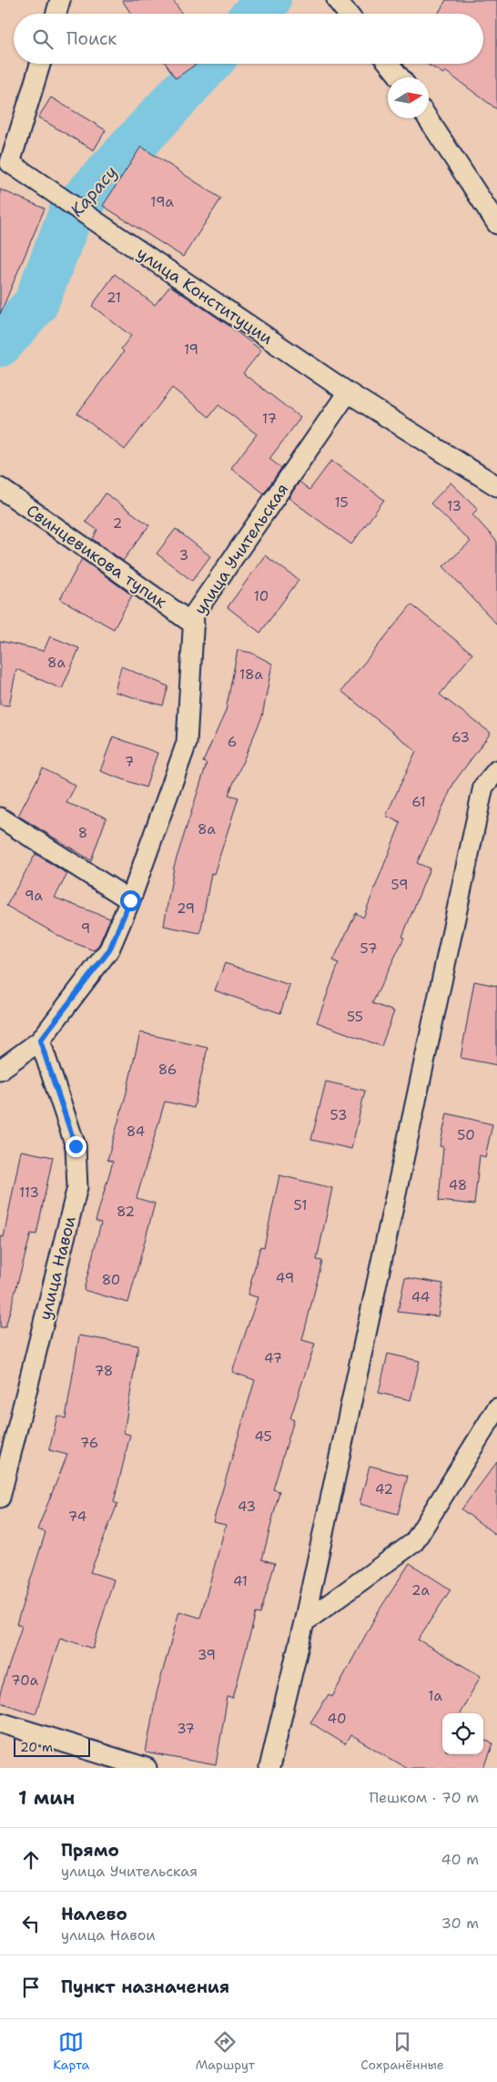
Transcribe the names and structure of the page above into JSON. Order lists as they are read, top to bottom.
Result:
{
  "streets": {
    "street": [
      "улица Конституции",
      "улица Учительская",
      "Свинцевикова тупик",
      "улица Навои"
    ]
  },
  "crossings": [
    ["улица Конституции", "улица Учительская"],
    ["улица Учительская", "Свинцевикова тупик"],
    ["улица Учительская", "улица Навои"]
  ],
  "water": ["Карасу"],
  "house_numbers": [
    "19а",
    "21",
    "19",
    "17",
    "15",
    "13",
    "2",
    "3",
    "10",
    "8а",
    "18а",
    "63",
    "6",
    "7",
    "61",
    "8а",
    "8",
    "59",
    "9а",
    "29",
    "9",
    "57",
    "55",
    "86",
    "53",
    "84",
    "50",
    "48",
    "113",
    "51",
    "82",
    "49",
    "80",
    "44",
    "47",
    "78",
    "45",
    "76",
    "42",
    "43",
    "74",
    "41",
    "2а",
    "39",
    "70а",
    "1а",
    "40",
    "37"
  ],
  "scale_bar": "20 m",
  "north": "right",
  "page": {
    "search": "Поиск",
    "scale": "20 m",
    "heading": ["1 мин", "Пешком · 70 m"],
    "list": [
      ["Прямо", "улица Учительская", "40 m"],
      ["Налево", "улица Навои", "30 m"],
      "Пункт назначения"
    ],
    "nav": ["Карта", "Маршрут", "Сохранённые"]
  }
}
